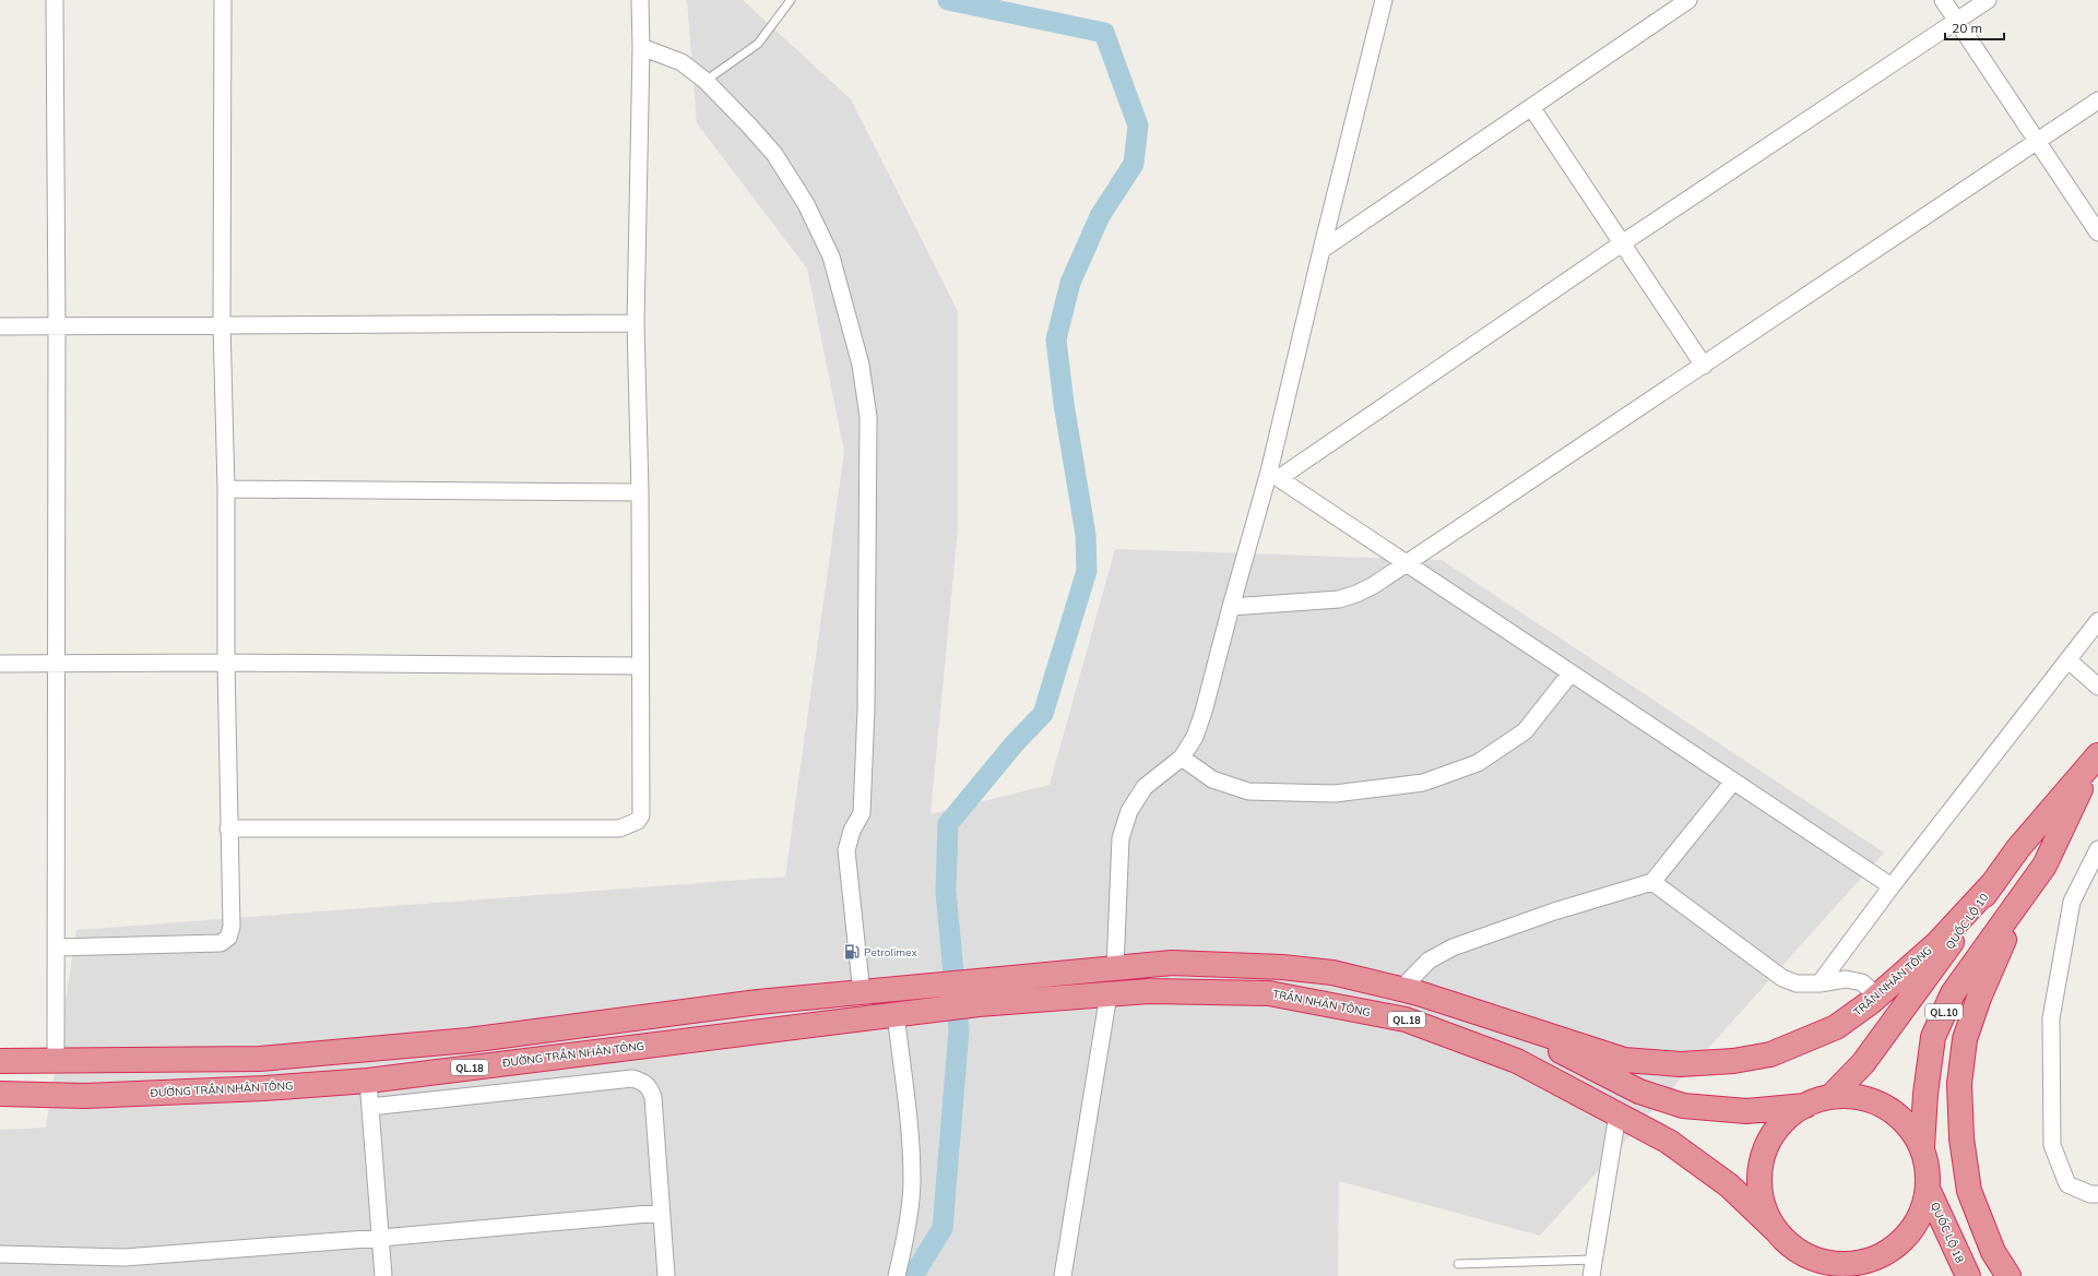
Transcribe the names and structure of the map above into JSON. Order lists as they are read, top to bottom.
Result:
{
  "streets": {
    "highway": [
      "QUỐC LỘ 10",
      "TRẦN NHÂN TÔNG",
      "QL.10",
      "QL.18",
      "ĐƯỜNG TRẦN NHÂN TÔNG",
      "QUỐC LỘ 18"
    ]
  },
  "crossings": [
    ["QUỐC LỘ 10", "TRẦN NHÂN TÔNG"],
    ["TRẦN NHÂN TÔNG", "QL.18"],
    ["TRẦN NHÂN TÔNG", "ĐƯỜNG TRẦN NHÂN TÔNG"]
  ],
  "places": {
    "fuel station": ["Petrolimex"]
  },
  "scale_bar": "20 m"
}
